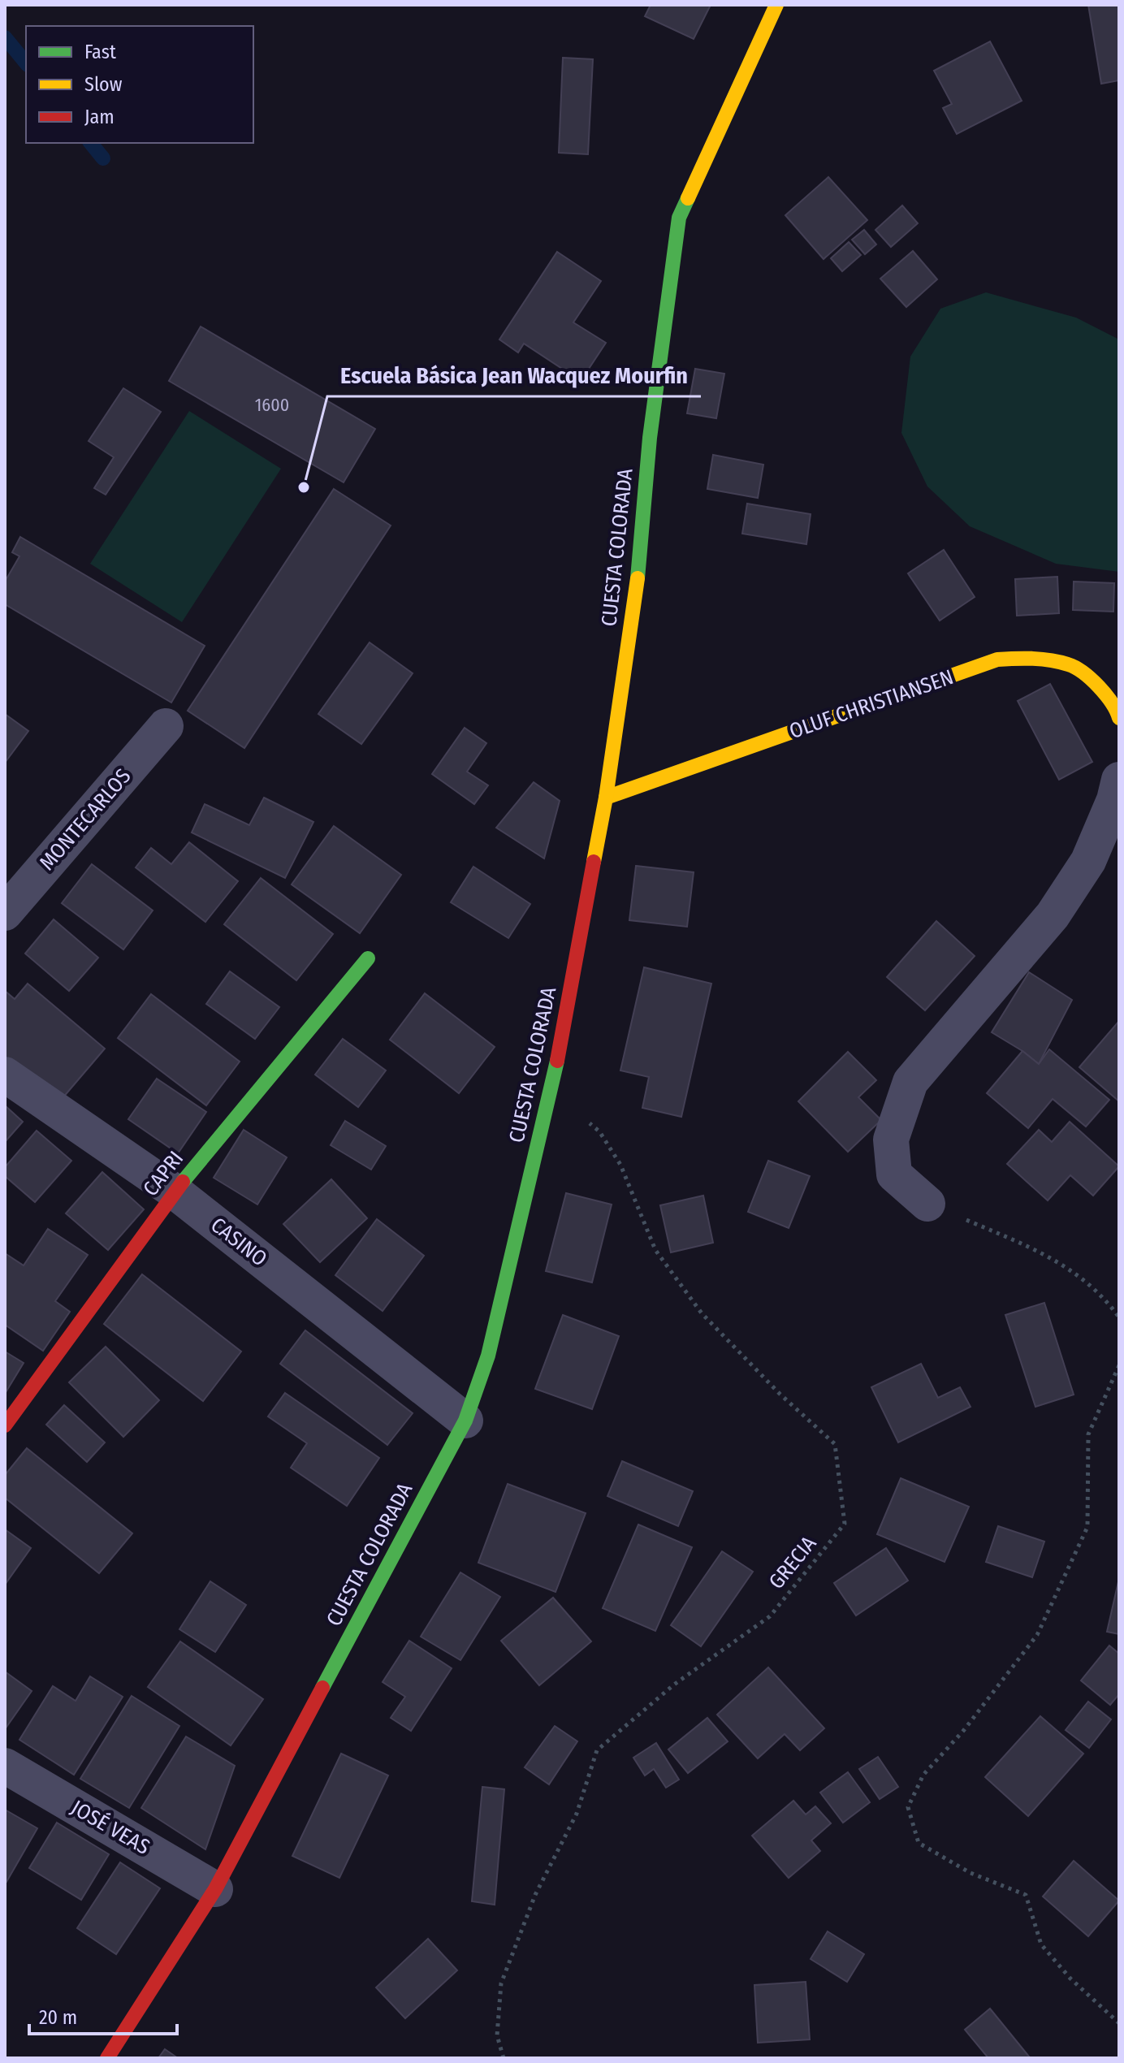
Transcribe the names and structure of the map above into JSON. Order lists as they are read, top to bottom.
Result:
{
  "streets": {
    "street": [
      "CUESTA COLORADA",
      "OLUF CHRISTIANSEN",
      "MONTECARLOS",
      "CAPRI",
      "CASINO",
      "JOSÉ VEAS"
    ],
    "path": ["GRECIA"]
  },
  "crossings": [
    ["CUESTA COLORADA", "OLUF CHRISTIANSEN"],
    ["CUESTA COLORADA", "CASINO"],
    ["CUESTA COLORADA", "GRECIA"],
    ["CUESTA COLORADA", "JOSÉ VEAS"],
    ["CAPRI", "CASINO"]
  ],
  "places": ["Escuela Básica Jean Wacquez Mourfin"],
  "house_numbers": ["1600"],
  "legend": ["Fast", "Slow", "Jam"],
  "scale_bar": "20 m"
}
